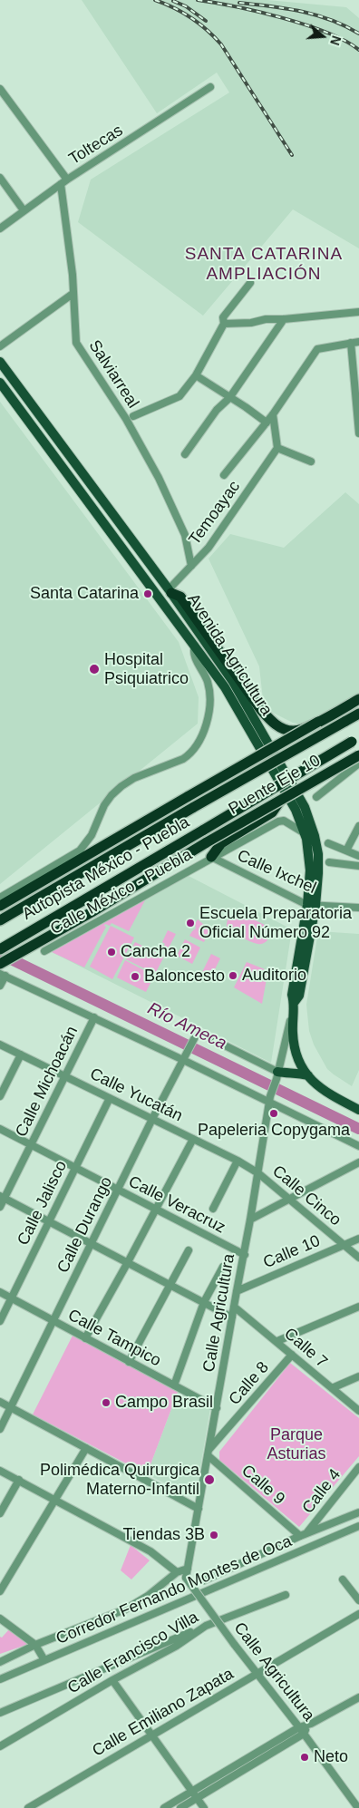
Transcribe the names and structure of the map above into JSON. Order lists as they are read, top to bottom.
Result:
{
  "streets": {
    "highway": ["Puente Eje 10", "Autopista México - Puebla"],
    "main road": ["Avenida Agricultura"],
    "street": [
      "Toltecas",
      "Salviarreal",
      "Temoayac",
      "Calle Ixchel",
      "Calle México - Puebla",
      "Calle Michoacán",
      "Calle Yucatán",
      "Calle Cinco",
      "Calle Jalisco",
      "Calle Veracruz",
      "Calle Durango",
      "Calle 10",
      "Calle Agricultura",
      "Calle Tampico",
      "Calle 7",
      "Calle 8",
      "Calle 9",
      "Calle 4",
      "Corredor Fernando Montes de Oca",
      "Calle Francisco Villa",
      "Calle Emiliano Zapata"
    ]
  },
  "crossings": [
    ["Toltecas", "Salviarreal"],
    ["Salviarreal", "Temoayac"],
    ["Temoayac", "Avenida Agricultura"],
    ["Avenida Agricultura", "Calle Ixchel"],
    ["Avenida Agricultura", "Calle México - Puebla"],
    ["Avenida Agricultura", "Calle Agricultura"],
    ["Puente Eje 10", "Autopista México - Puebla"],
    ["Calle Ixchel", "Calle México - Puebla"],
    ["Calle Michoacán", "Calle Yucatán"],
    ["Calle Michoacán", "Calle Veracruz"],
    ["Calle Yucatán", "Calle Cinco"],
    ["Calle Yucatán", "Calle Jalisco"],
    ["Calle Yucatán", "Calle Durango"],
    ["Calle Yucatán", "Calle Agricultura"],
    ["Calle Cinco", "Calle 10"],
    ["Calle Cinco", "Calle Agricultura"],
    ["Calle Jalisco", "Calle Veracruz"],
    ["Calle Jalisco", "Calle Tampico"],
    ["Calle Veracruz", "Calle Durango"],
    ["Calle Veracruz", "Calle Agricultura"],
    ["Calle Durango", "Calle Agricultura"],
    ["Calle Durango", "Calle Tampico"],
    ["Calle 10", "Calle Agricultura"],
    ["Calle Agricultura", "Calle Tampico"],
    ["Calle Agricultura", "Calle 7"],
    ["Calle Agricultura", "Calle 8"],
    ["Calle Agricultura", "Calle 9"],
    ["Calle Agricultura", "Calle Emiliano Zapata"],
    ["Calle 7", "Calle 8"],
    ["Calle 8", "Calle 9"],
    ["Calle 9", "Calle 4"]
  ],
  "districts": ["SANTA CATARINA AMPLIACIÓN"],
  "water": ["Río Ameca"],
  "parks": ["Parque Asturias"],
  "places": [
    "Santa Catarina",
    "Hospital Psiquiatrico",
    "Escuela Preparatoria Oficial Número 92",
    "Cancha 2",
    "Auditorio",
    "Baloncesto",
    "Papeleria Copygama",
    "Campo Brasil",
    "Polimédica Quirurgica Materno-Infantil",
    "Tiendas 3B",
    "Neto"
  ],
  "north": "right"
}
